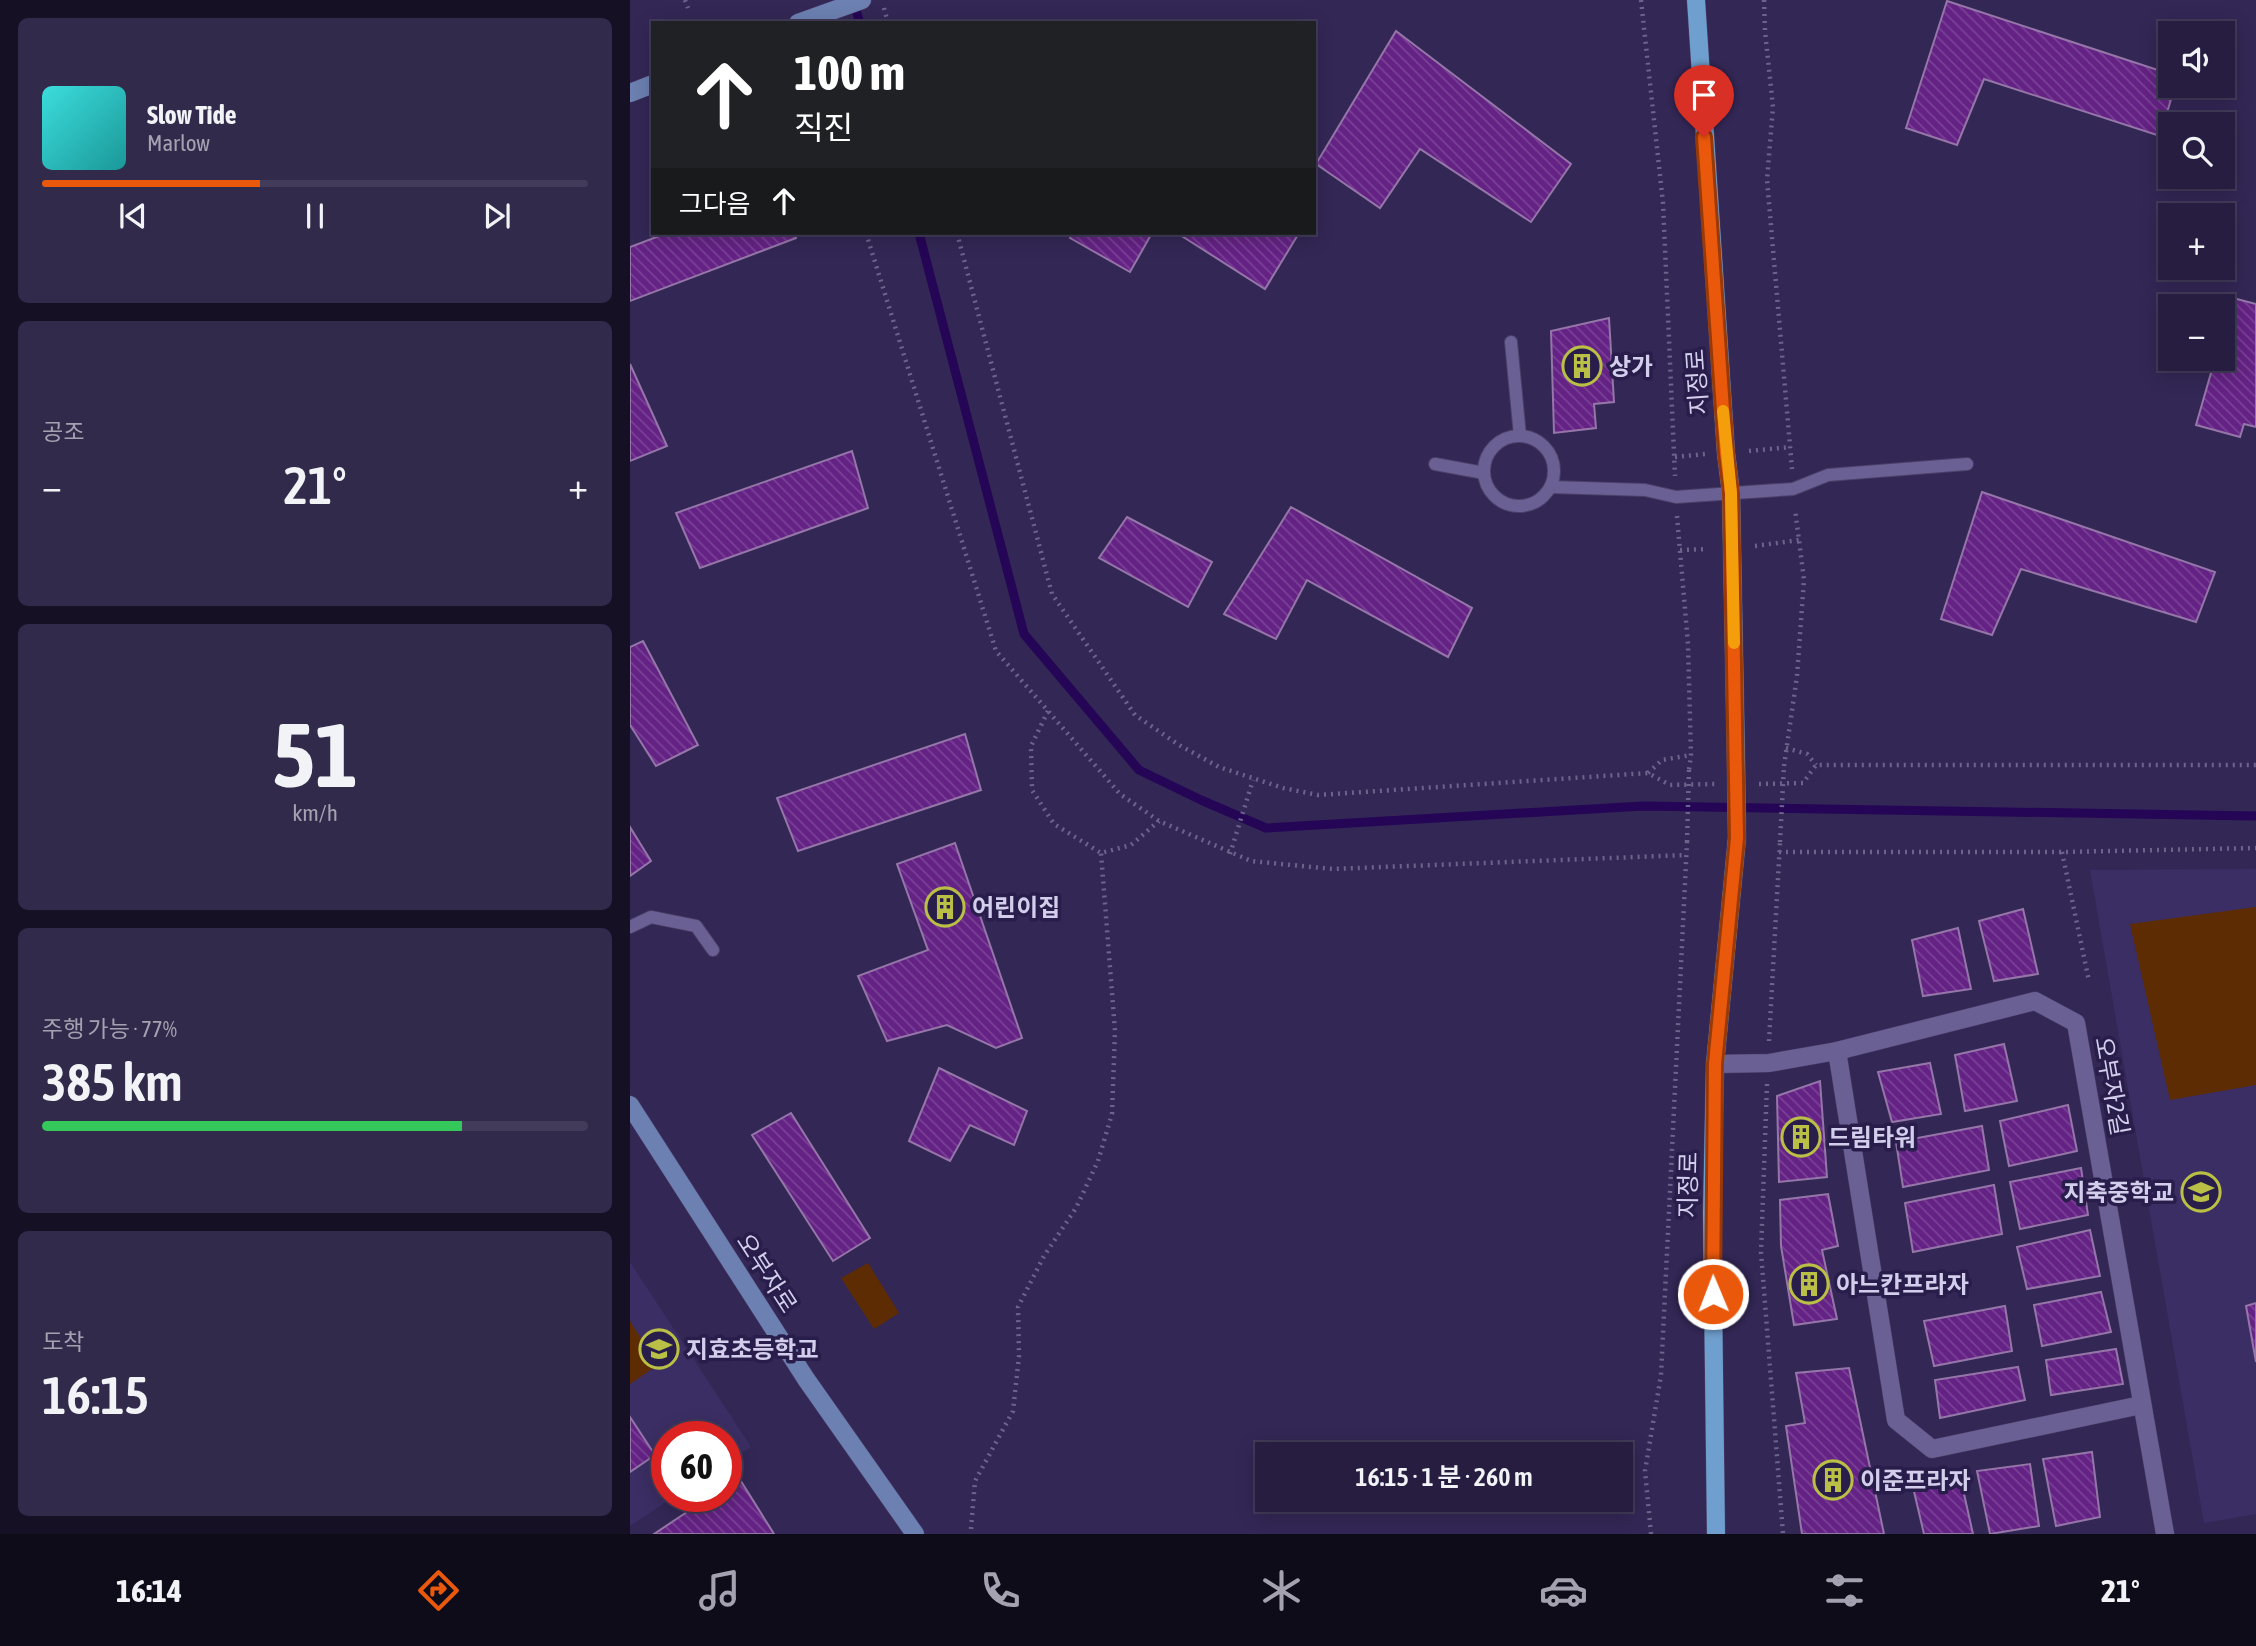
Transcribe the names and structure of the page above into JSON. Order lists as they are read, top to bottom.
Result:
{
  "streets": {
    "main road": ["지정로", "오부자로"],
    "street": ["오부자2길"]
  },
  "crossings": [
    ["지정로", "오부자2길"]
  ],
  "places": {
    "building": [
      "상가",
      "어린이집",
      "드림타워",
      "아느칸프라자",
      "이준프라자"
    ],
    "school or university": ["지축중학교", "지효초등학교"]
  },
  "page": {
    "map_buttons": ["+", "−"],
    "turn": ["100 m", "직진"],
    "song": ["Slow Tide", "Marlow"],
    "then": "그다음",
    "tile": [
      "공조",
      ["51", "km/h"],
      ["주행 가능 · 77%", "385 km"],
      ["도착", "16:15"]
    ],
    "heat": ["−", "21°", "+"],
    "limit": "60",
    "trip": "16:15 · 1 분 · 260 m",
    "tabs": ["16:14", "21°"]
  }
}
